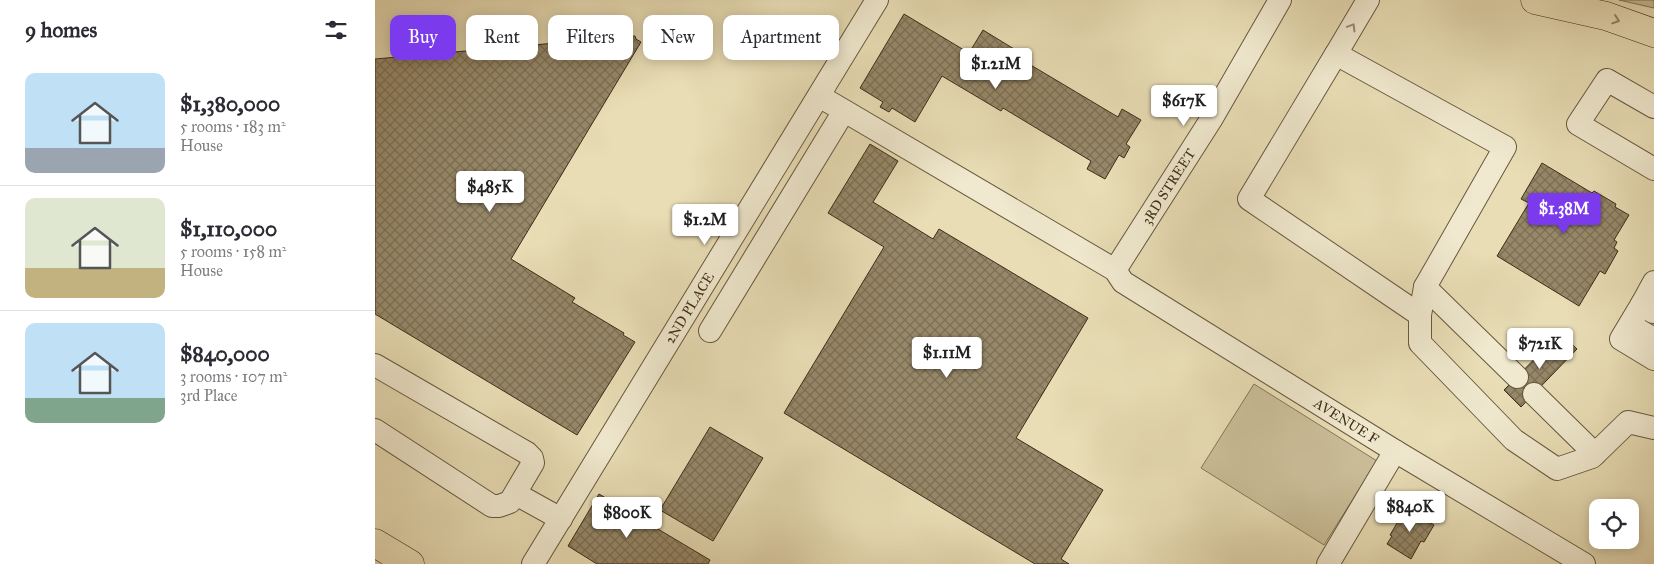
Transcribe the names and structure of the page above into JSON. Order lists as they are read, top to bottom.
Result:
{
  "streets": {
    "street": ["3RD STREET", "2ND PLACE", "AVENUE F"]
  },
  "crossings": [
    ["3RD STREET", "AVENUE F"],
    ["2ND PLACE", "AVENUE F"]
  ],
  "page": {
    "heading": "9 homes",
    "chip": [
      "Buy",
      "Rent",
      "Filters",
      "New",
      "Apartment"
    ],
    "price": [
      "$1.21M",
      "$617K",
      "$485K",
      "$1.38M",
      "$1.2M",
      "$721K",
      "$1.11M",
      "$840K",
      "$800K"
    ],
    "list": [
      {
        "name": "$1,380,000",
        "note": "5 rooms · 183 m² · House"
      },
      {
        "name": "$1,110,000",
        "note": "5 rooms · 158 m² · House"
      },
      {
        "name": "$840,000",
        "note": "3 rooms · 107 m² · 3rd Place"
      }
    ]
  }
}
